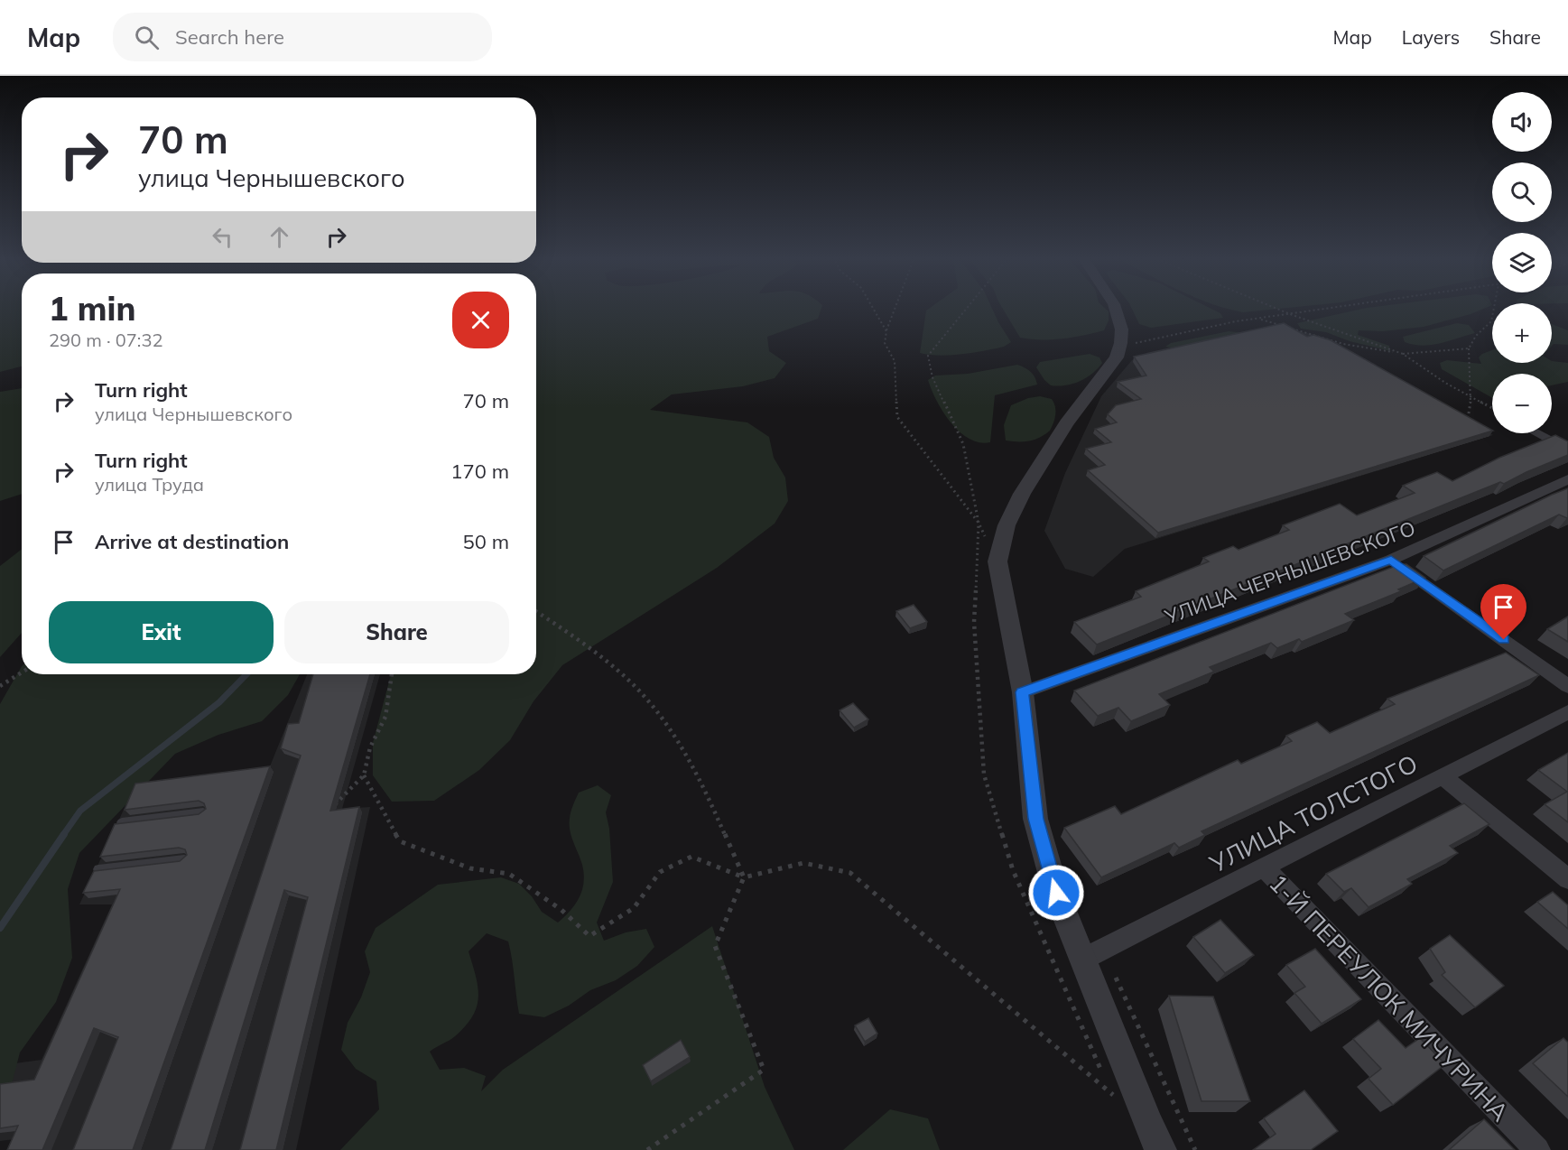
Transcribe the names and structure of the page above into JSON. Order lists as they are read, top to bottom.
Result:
{
  "streets": {
    "street": ["УЛИЦА ЧЕРНЫШЕВСКОГО", "УЛИЦА ТОЛСТОГО", "1-Й ПЕРЕУЛОК МИЧУРИНА"]
  },
  "crossings": [
    ["УЛИЦА ТОЛСТОГО", "1-Й ПЕРЕУЛОК МИЧУРИНА"]
  ],
  "page": {
    "header": "Map",
    "search": "Search here",
    "nav": ["Map", "Layers", "Share"],
    "map_buttons": ["+", "−"],
    "turn": ["70 m", "улица Чернышевского"],
    "heading": ["1 min", "290 m · 07:32"],
    "list": [
      {
        "name": "Turn right",
        "note": "улица Чернышевского",
        "value": "70 m"
      },
      {
        "name": "Turn right",
        "note": "улица Труда",
        "value": "170 m"
      },
      {
        "name": "Arrive at destination",
        "value": "50 m"
      }
    ],
    "buttons": ["Exit", "Share"]
  }
}
